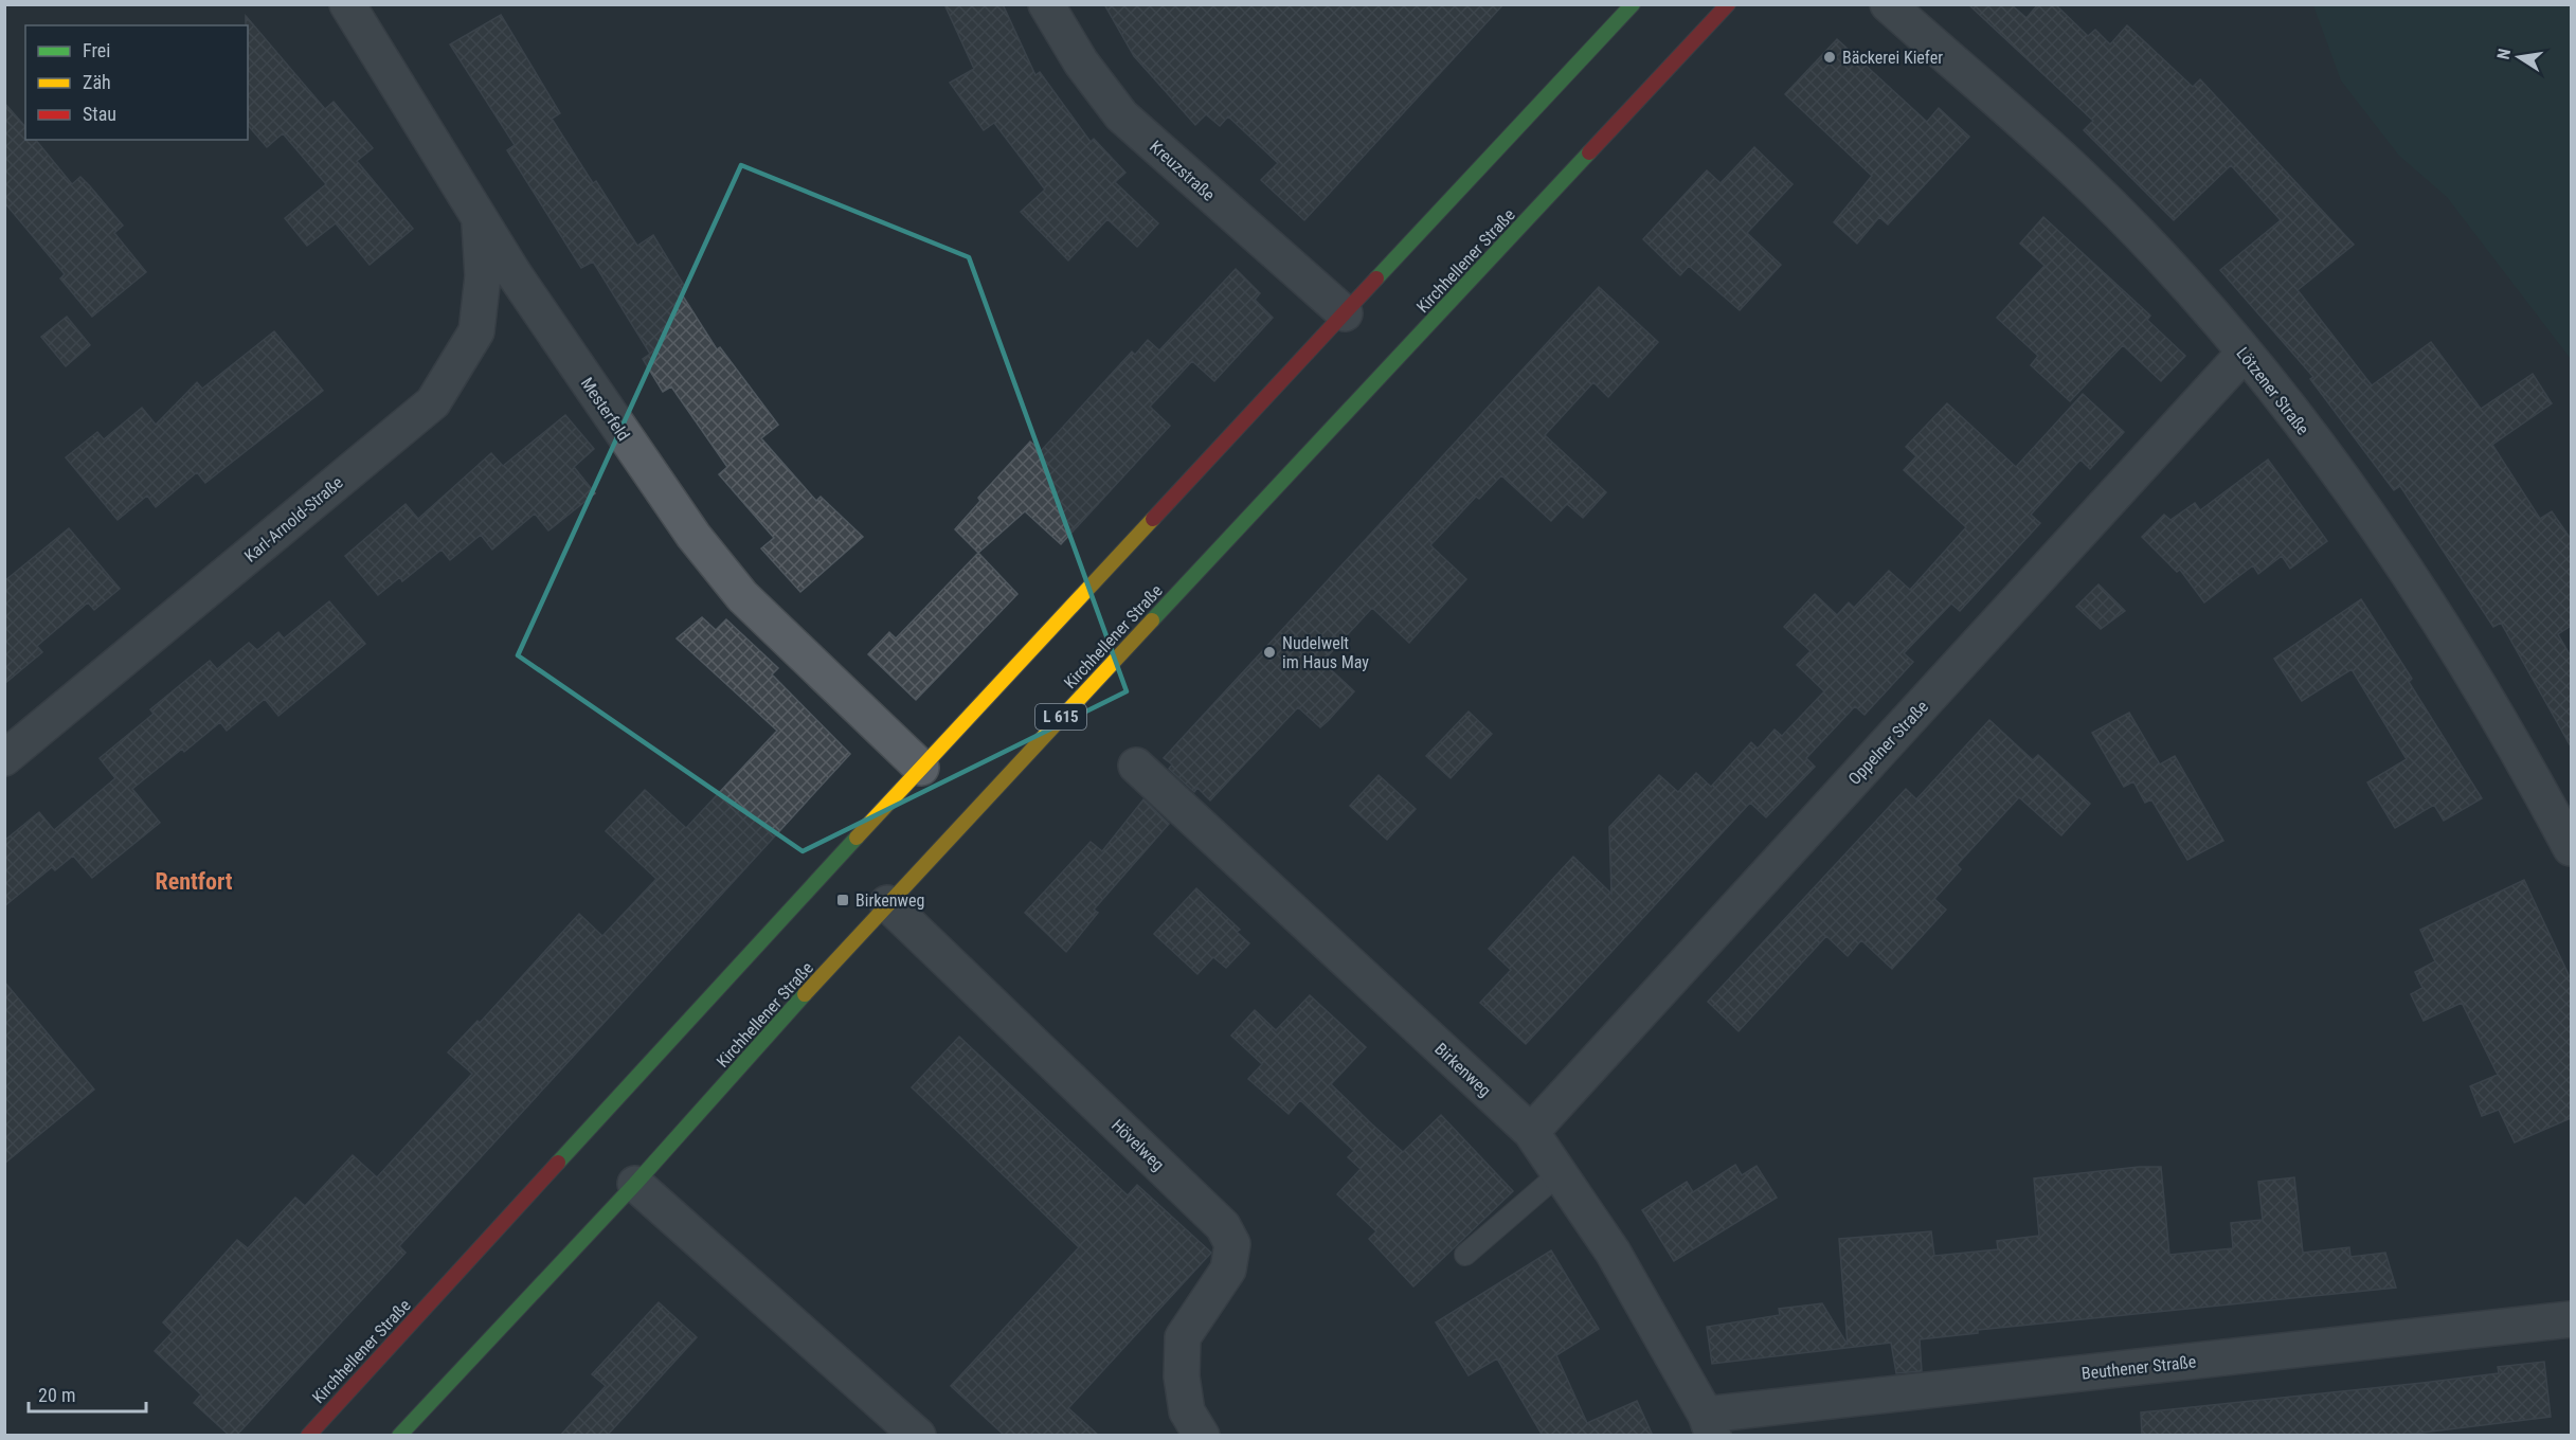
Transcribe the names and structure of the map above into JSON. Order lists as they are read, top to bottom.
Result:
{
  "streets": {
    "main road": ["Kirchhellener Straße", "L 615"],
    "street": [
      "Kreuzstraße",
      "Lötzener Straße",
      "Mesterfeld",
      "Karl-Arnold-Straße",
      "Oppelner Straße",
      "Birkenweg",
      "Hövelweg",
      "Beuthener Straße"
    ]
  },
  "crossings": [
    ["Kreuzstraße", "Kirchhellener Straße"],
    ["Kirchhellener Straße", "Mesterfeld"],
    ["Kirchhellener Straße", "Hövelweg"],
    ["Lötzener Straße", "Oppelner Straße"],
    ["Mesterfeld", "Karl-Arnold-Straße"],
    ["Oppelner Straße", "Birkenweg"],
    ["Birkenweg", "Beuthener Straße"]
  ],
  "districts": ["Rentfort"],
  "places": {
    "other": ["Bäckerei Kiefer", "Nudelwelt im Haus May"],
    "transit": ["Birkenweg"]
  },
  "legend": ["Frei", "Zäh", "Stau"],
  "scale_bar": "20 m",
  "north": "left"
}
